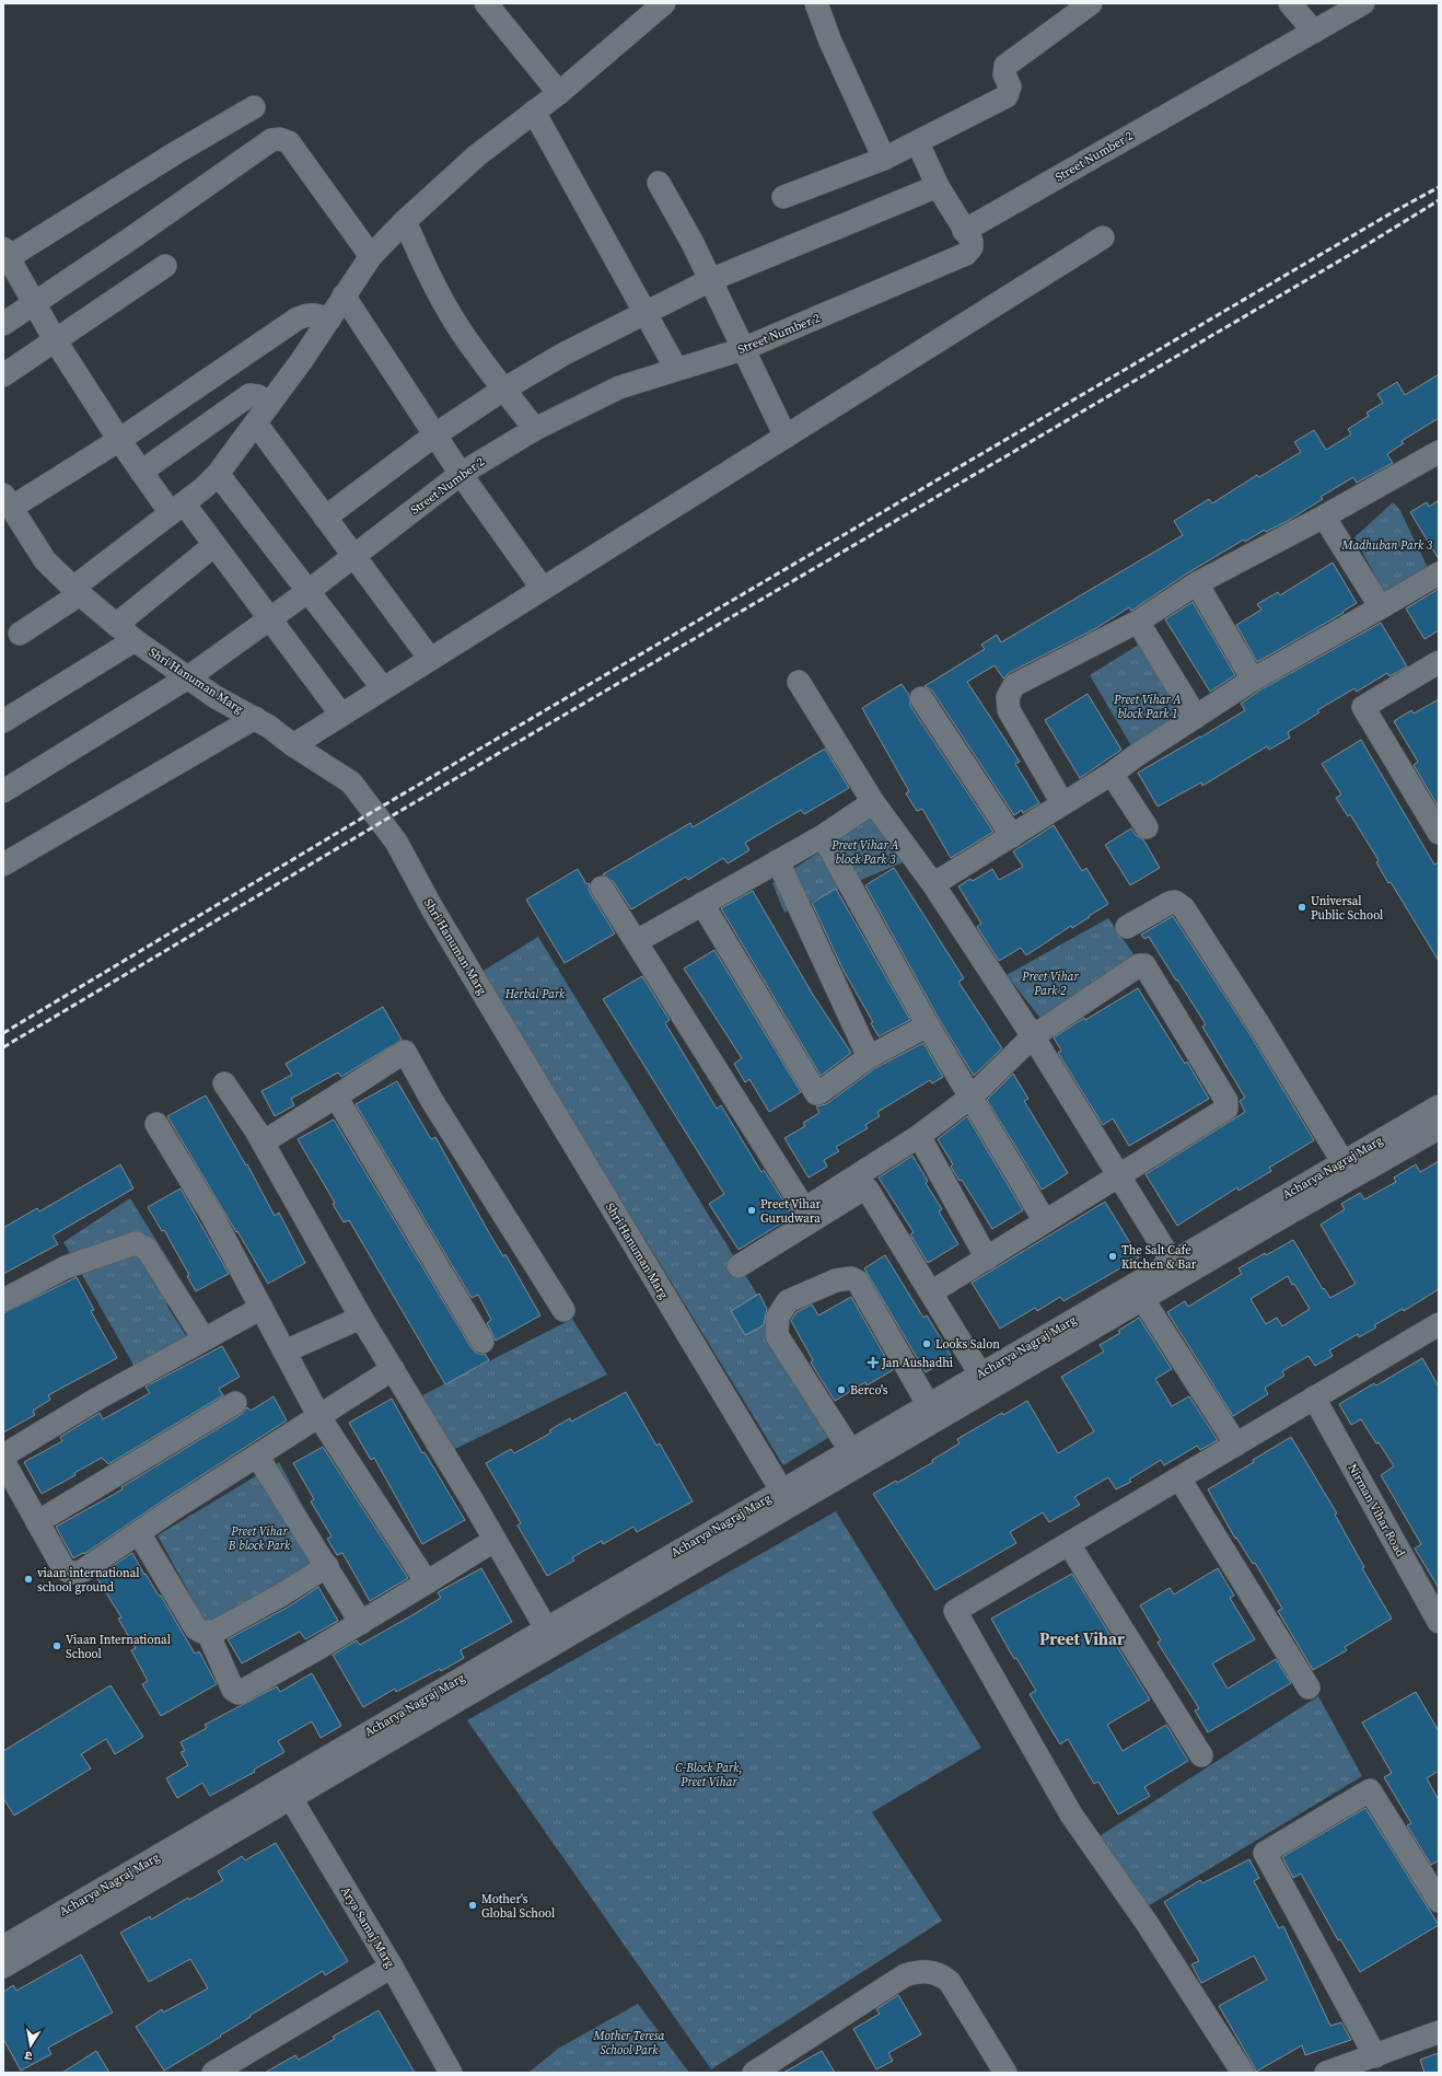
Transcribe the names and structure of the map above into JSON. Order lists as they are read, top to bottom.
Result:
{
  "streets": {
    "street": [
      "Street Number 2",
      "Shri Hanuman Marg",
      "Acharya Nagraj Marg",
      "Nirman Vihar Road",
      "Arya Samaj Marg"
    ]
  },
  "crossings": [
    ["Street Number 2", "Shri Hanuman Marg"],
    ["Shri Hanuman Marg", "Acharya Nagraj Marg"],
    ["Acharya Nagraj Marg", "Arya Samaj Marg"]
  ],
  "districts": ["Preet Vihar"],
  "parks": [
    "Madhuban Park 3",
    "Preet Vihar A block Park 1",
    "Preet Vihar A block Park 3",
    "Preet Vihar Park 2",
    "Herbal Park",
    "Preet Vihar B block Park",
    "C-Block Park, Preet Vihar",
    "Mother Teresa School Park"
  ],
  "places": {
    "other": [
      "Universal Public School",
      "Preet Vihar Gurudwara",
      "The Salt Cafe Kitchen & Bar",
      "Looks Salon",
      "Berco's",
      "viaan international school ground",
      "Viaan International School",
      "Mother's Global School"
    ],
    "health": ["Jan Aushadhi"]
  },
  "north": "bottom"
}
